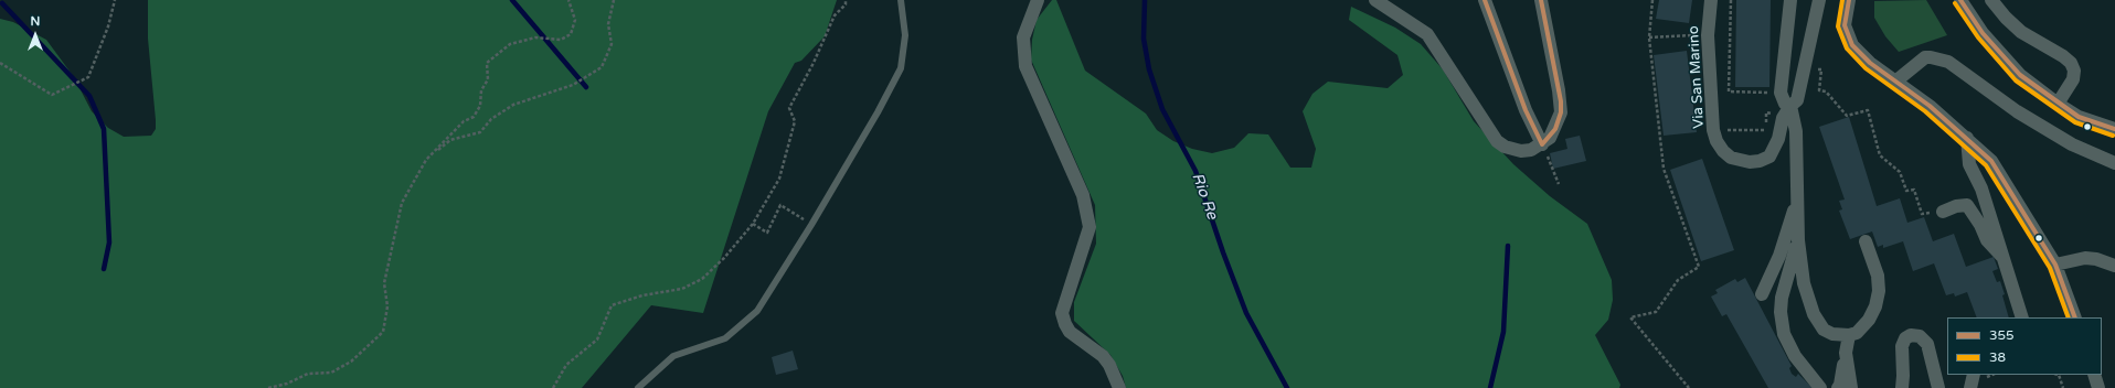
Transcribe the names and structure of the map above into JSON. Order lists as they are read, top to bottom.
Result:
{
  "streets": {
    "street": ["Via San Marino"]
  },
  "water": ["Rio Re"],
  "lines": ["transit line 355", "transit line 38"],
  "legend": ["355", "38"],
  "north": "top"
}
